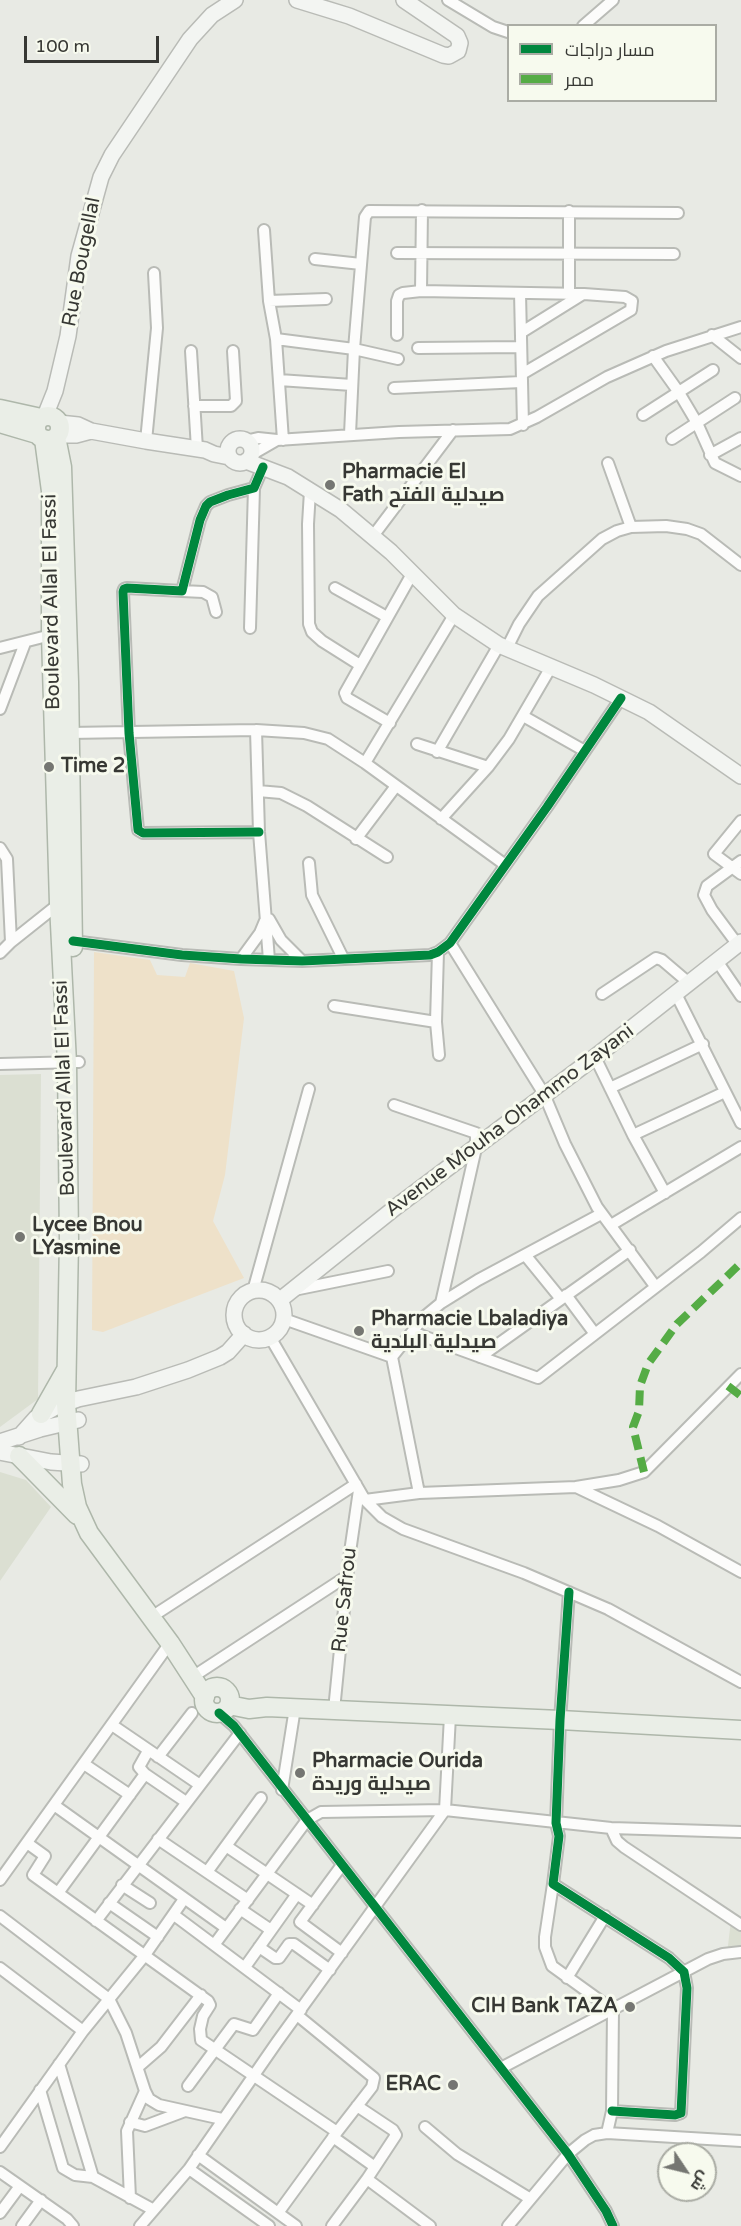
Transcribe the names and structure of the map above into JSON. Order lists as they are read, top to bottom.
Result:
{
  "streets": {
    "main road": ["Boulevard Allal El Fassi"],
    "street": ["Rue Bougellal", "Avenue Mouha Ohammo Zayani", "Rue Safrou"]
  },
  "crossings": [
    ["Rue Bougellal", "Boulevard Allal El Fassi"]
  ],
  "places": [
    "Pharmacie El Fath صيدلية الفتح",
    "Time 2",
    "Lycee Bnou LYasmine",
    "Pharmacie Lbaladiya صيدلية البلدية",
    "Pharmacie Ourida صيدلية وريدة",
    "CIH Bank TAZA",
    "ERAC"
  ],
  "legend": ["مسار دراجات", "ممر"],
  "scale_bar": "100 m",
  "north": "bottom right"
}
